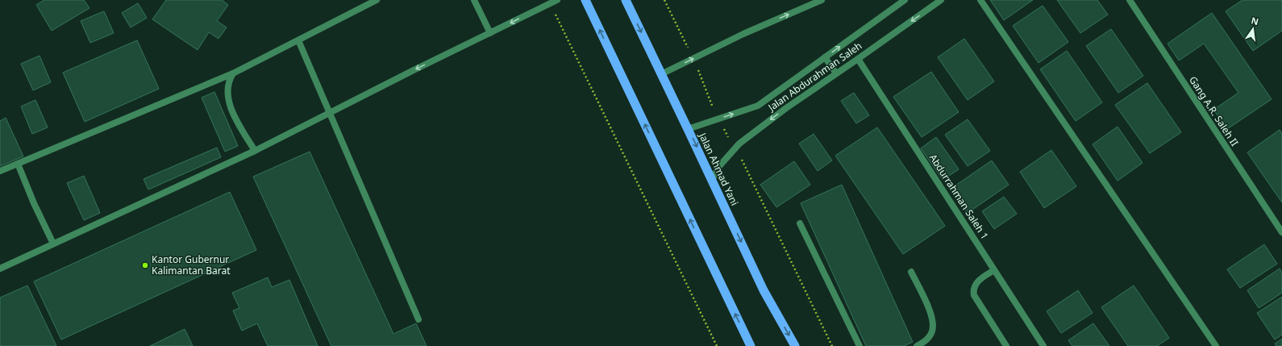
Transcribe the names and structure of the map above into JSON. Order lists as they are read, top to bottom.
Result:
{
  "streets": {
    "highway": ["Jalan Ahmad Yani"],
    "street": ["Jalan Abdurahman Saleh", "Gang A.R. Saleh II", "Abdurrahman Saleh 1"]
  },
  "crossings": [
    ["Jalan Abdurahman Saleh", "Jalan Ahmad Yani"],
    ["Jalan Abdurahman Saleh", "Abdurrahman Saleh 1"]
  ],
  "places": ["Kantor Gubernur Kalimantan Barat"],
  "north": "top"
}
